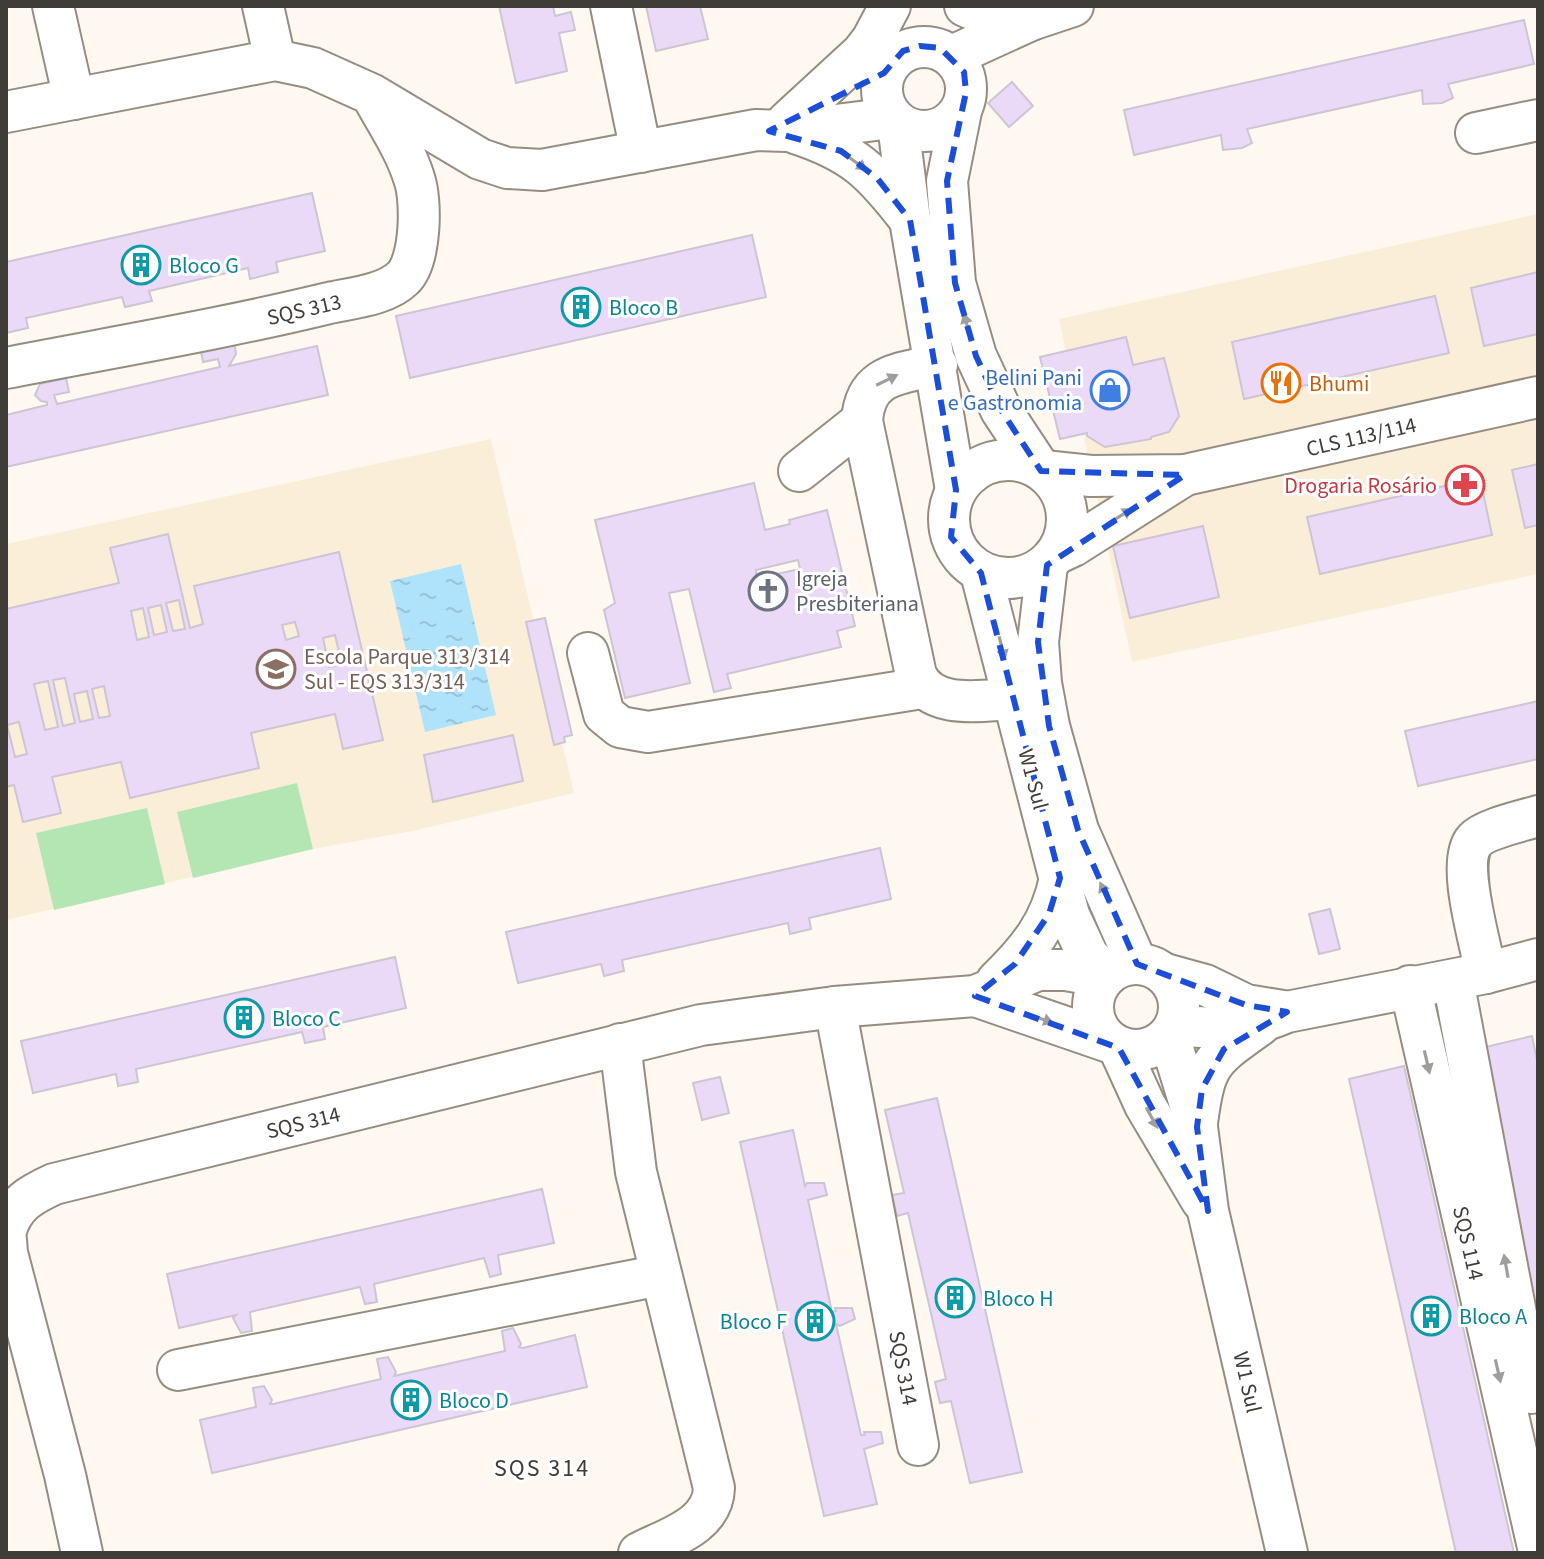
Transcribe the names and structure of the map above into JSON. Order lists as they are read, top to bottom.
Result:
{
  "streets": {
    "street": [
      "SQS 313",
      "CLS 113/114",
      "W1 Sul",
      "SQS 314",
      "SQS 114"
    ]
  },
  "crossings": [
    ["CLS 113/114", "W1 Sul"],
    ["W1 Sul", "SQS 314"]
  ],
  "districts": ["SQS 314"],
  "places": {
    "building": [
      "Bloco G",
      "Bloco B",
      "Bloco C",
      "Bloco H",
      "Bloco A",
      "Bloco F",
      "Bloco D"
    ],
    "restaurant": ["Bhumi"],
    "shop": ["Belini Pani e Gastronomia"],
    "pharmacy": ["Drogaria Rosário"],
    "church": ["Igreja Presbiteriana"],
    "school or university": ["Escola Parque 313/314 Sul - EQS 313/314"]
  }
}
